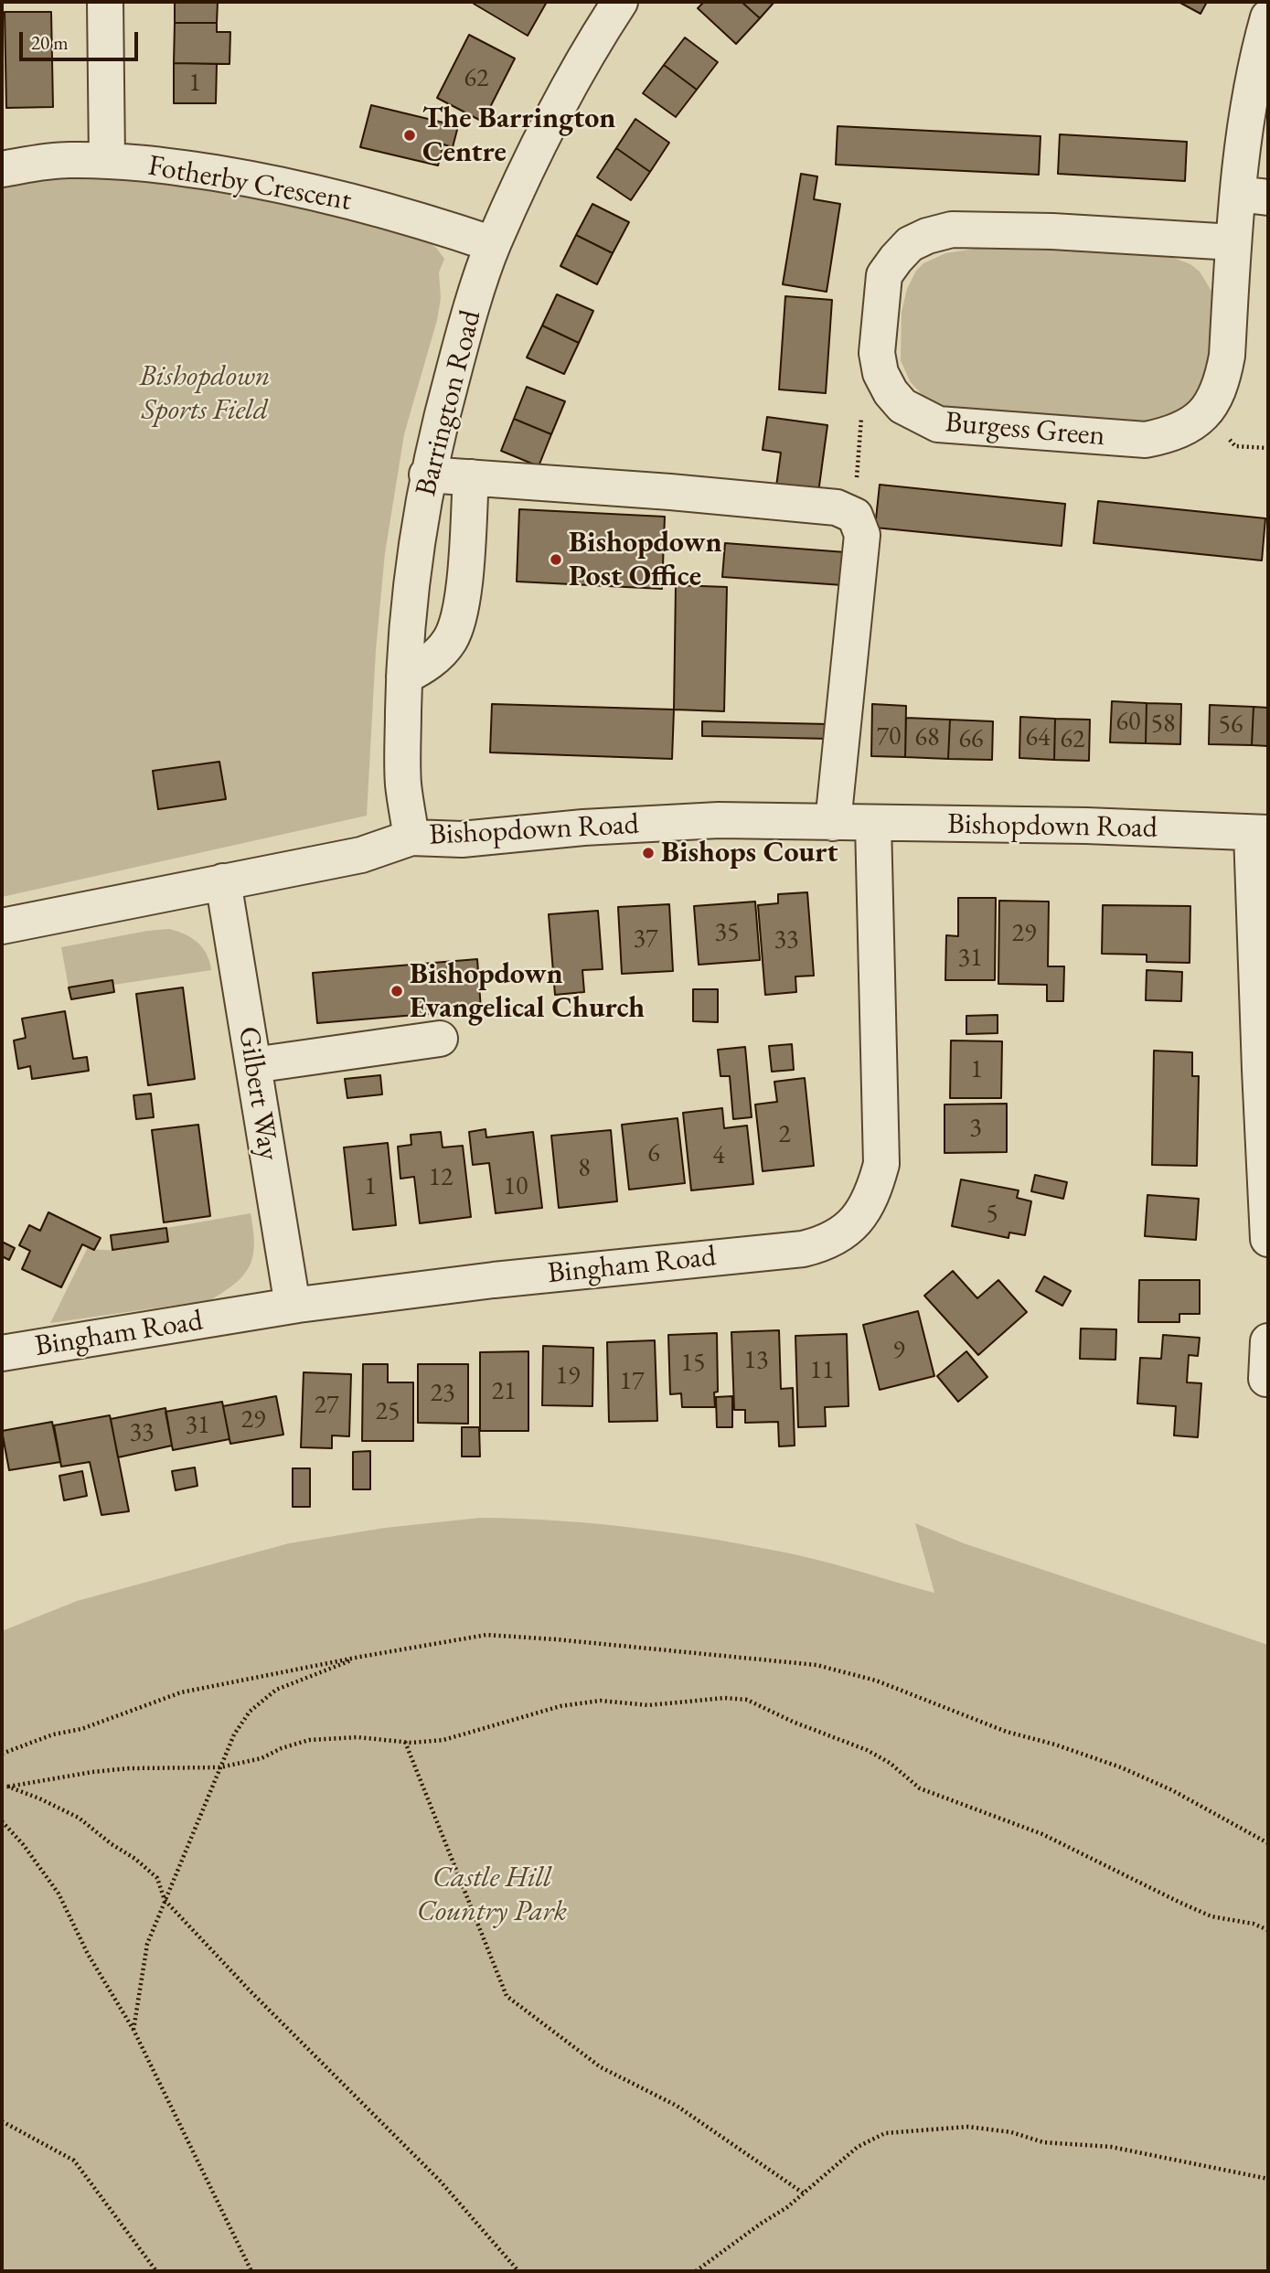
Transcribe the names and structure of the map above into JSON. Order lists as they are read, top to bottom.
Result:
{
  "streets": {
    "street": [
      "Fotherby Crescent",
      "Barrington Road",
      "Burgess Green",
      "Bishopdown Road",
      "Gilbert Way",
      "Bingham Road"
    ]
  },
  "crossings": [
    ["Fotherby Crescent", "Barrington Road"],
    ["Barrington Road", "Bishopdown Road"],
    ["Bishopdown Road", "Gilbert Way"],
    ["Bishopdown Road", "Bingham Road"],
    ["Gilbert Way", "Bingham Road"]
  ],
  "parks": ["Bishopdown Sports Field", "Castle Hill Country Park"],
  "places": [
    "The Barrington Centre",
    "Bishopdown Post Office",
    "Bishops Court",
    "Bishopdown Evangelical Church"
  ],
  "house_numbers": [
    "62",
    "1",
    "60",
    "58",
    "56",
    "70",
    "68",
    "64",
    "66",
    "62",
    "35",
    "29",
    "37",
    "33",
    "31",
    "1",
    "3",
    "2",
    "6",
    "4",
    "8",
    "12",
    "1",
    "10",
    "5",
    "9",
    "13",
    "15",
    "11",
    "19",
    "17",
    "21",
    "23",
    "27",
    "25",
    "29",
    "31",
    "33"
  ],
  "scale_bar": "20 m"
}
